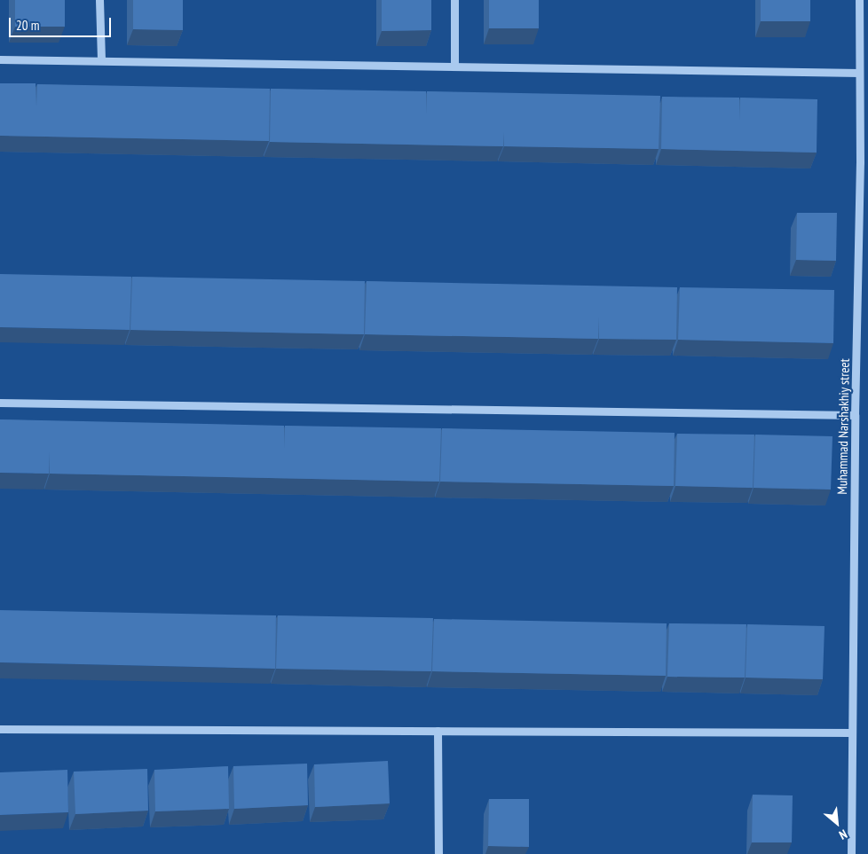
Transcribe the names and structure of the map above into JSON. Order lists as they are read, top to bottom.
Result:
{
  "streets": {
    "street": ["Muhammad Narshakhiy street"]
  },
  "scale_bar": "20 m",
  "north": "bottom right"
}
